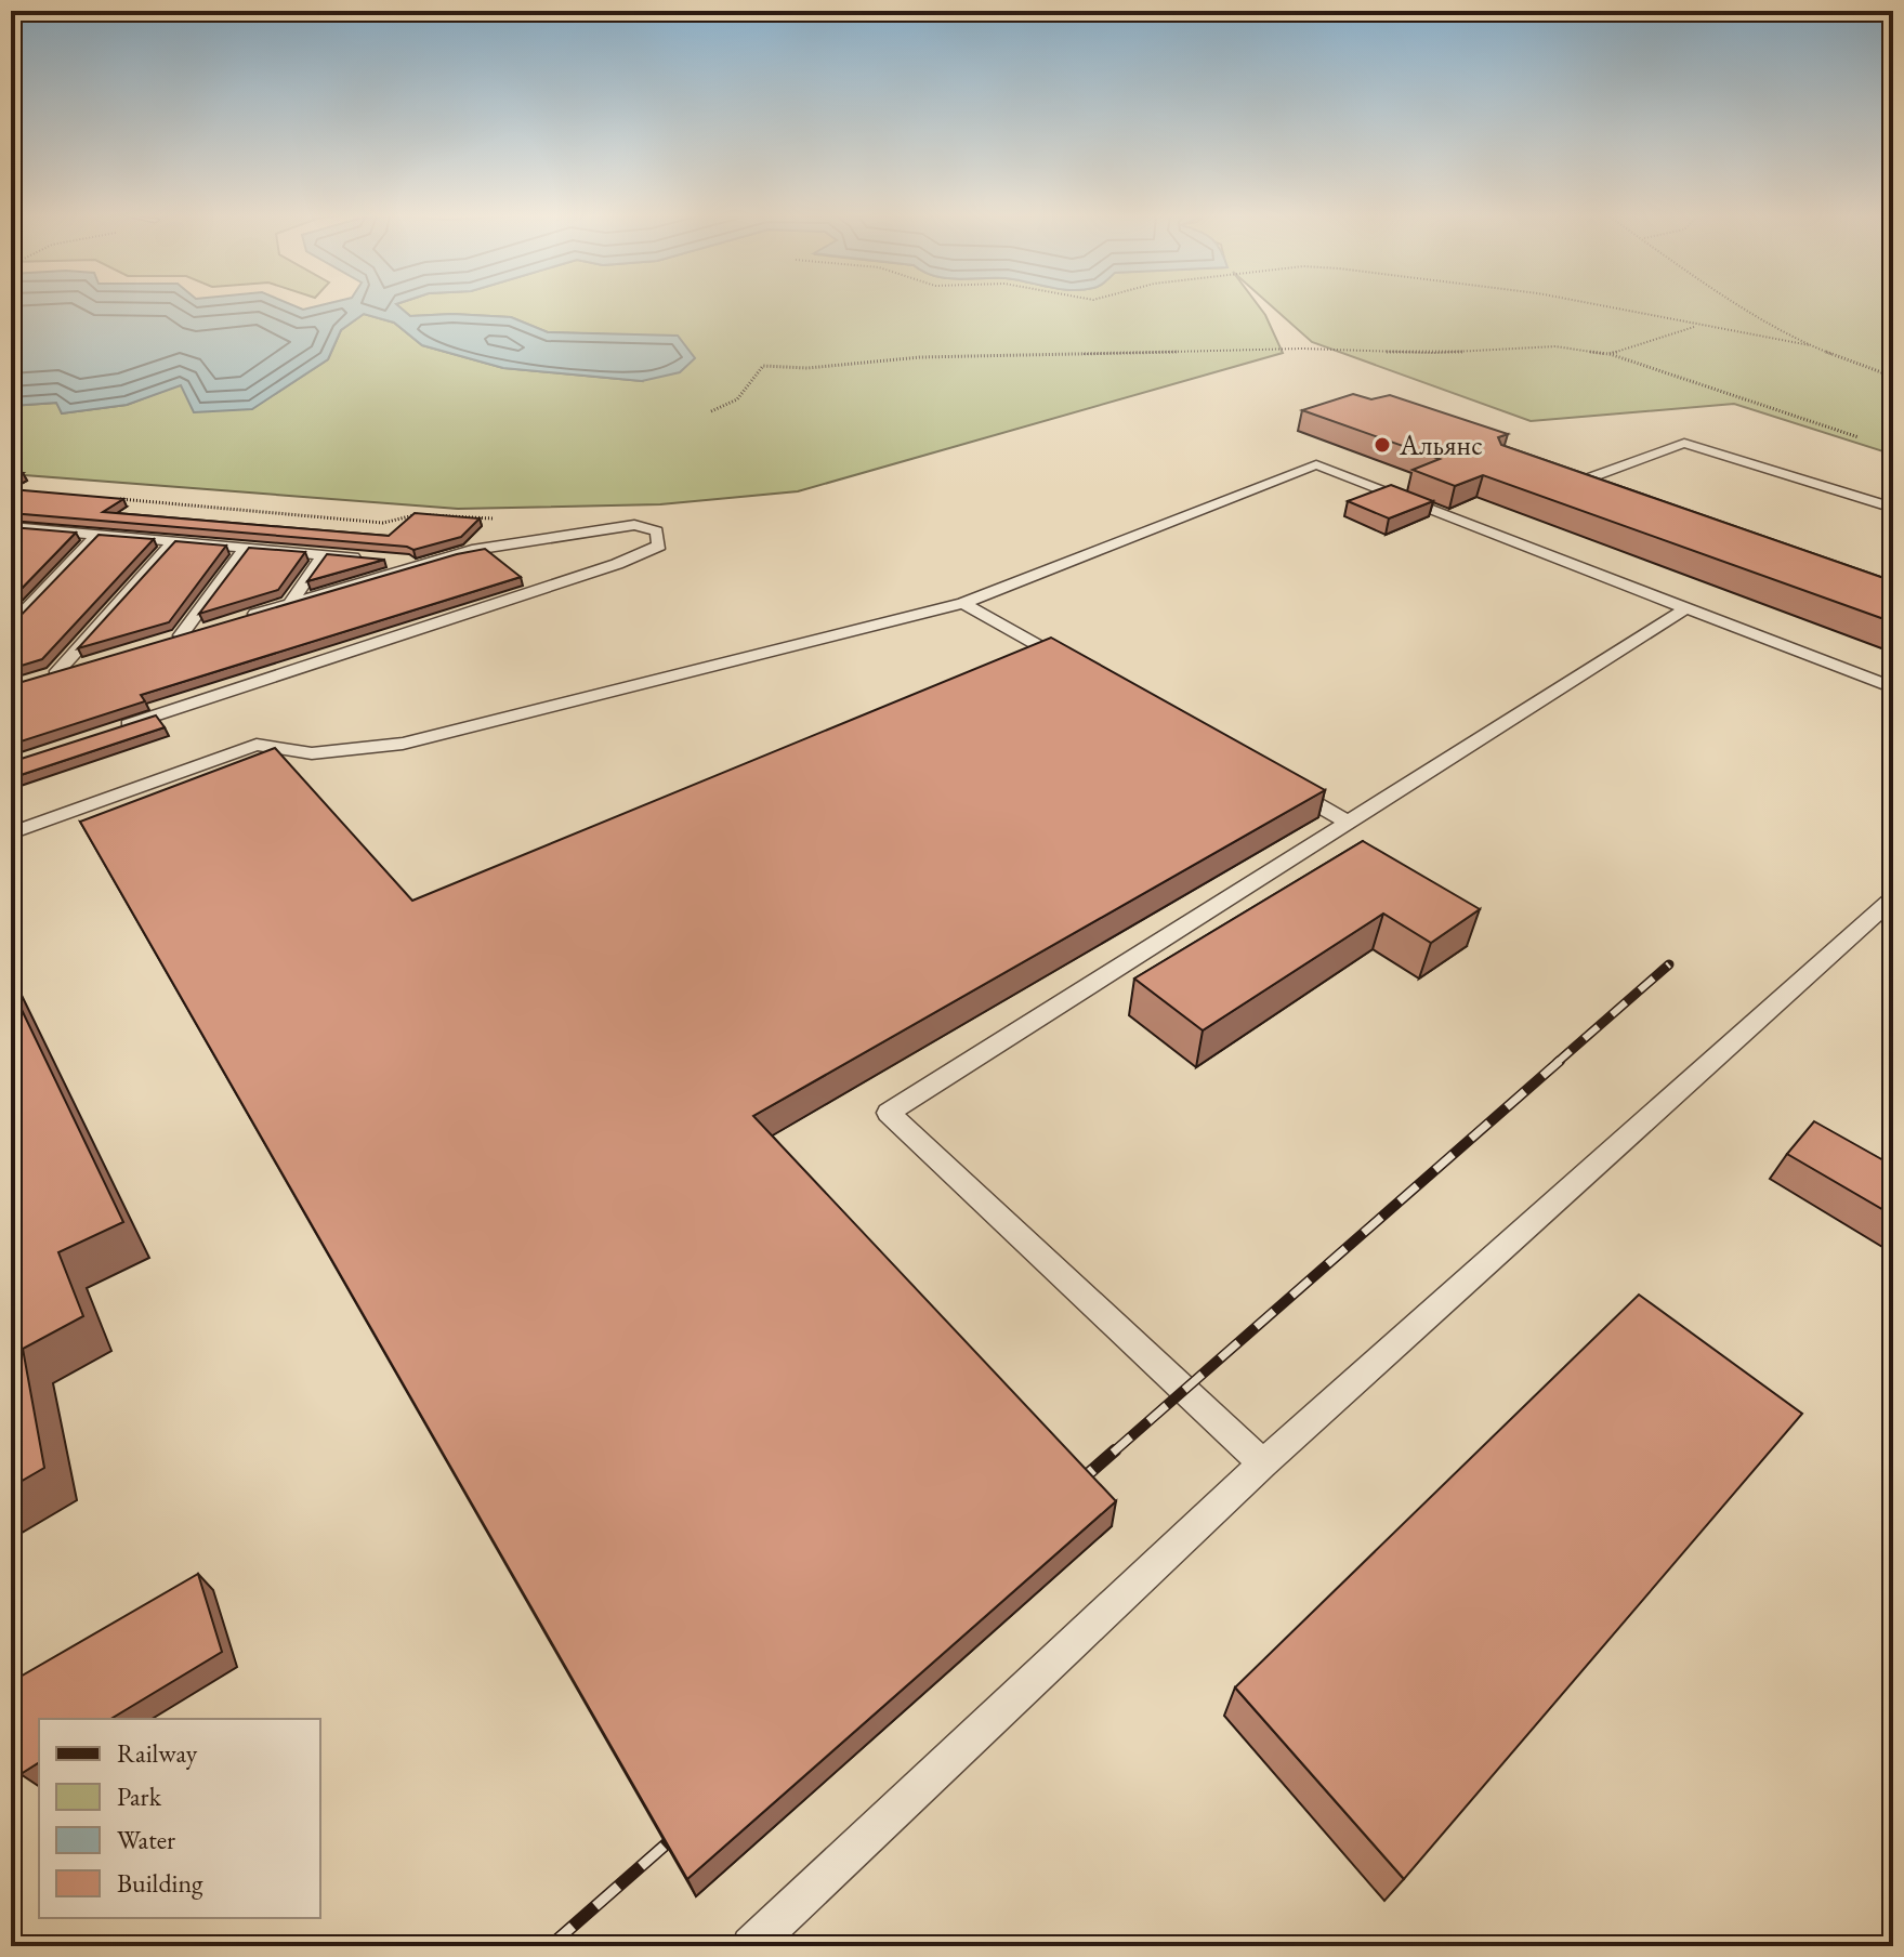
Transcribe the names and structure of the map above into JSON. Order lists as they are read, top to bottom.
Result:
{
  "places": ["Альянс"],
  "legend": [
    "Railway",
    "Park",
    "Water",
    "Building"
  ]
}
